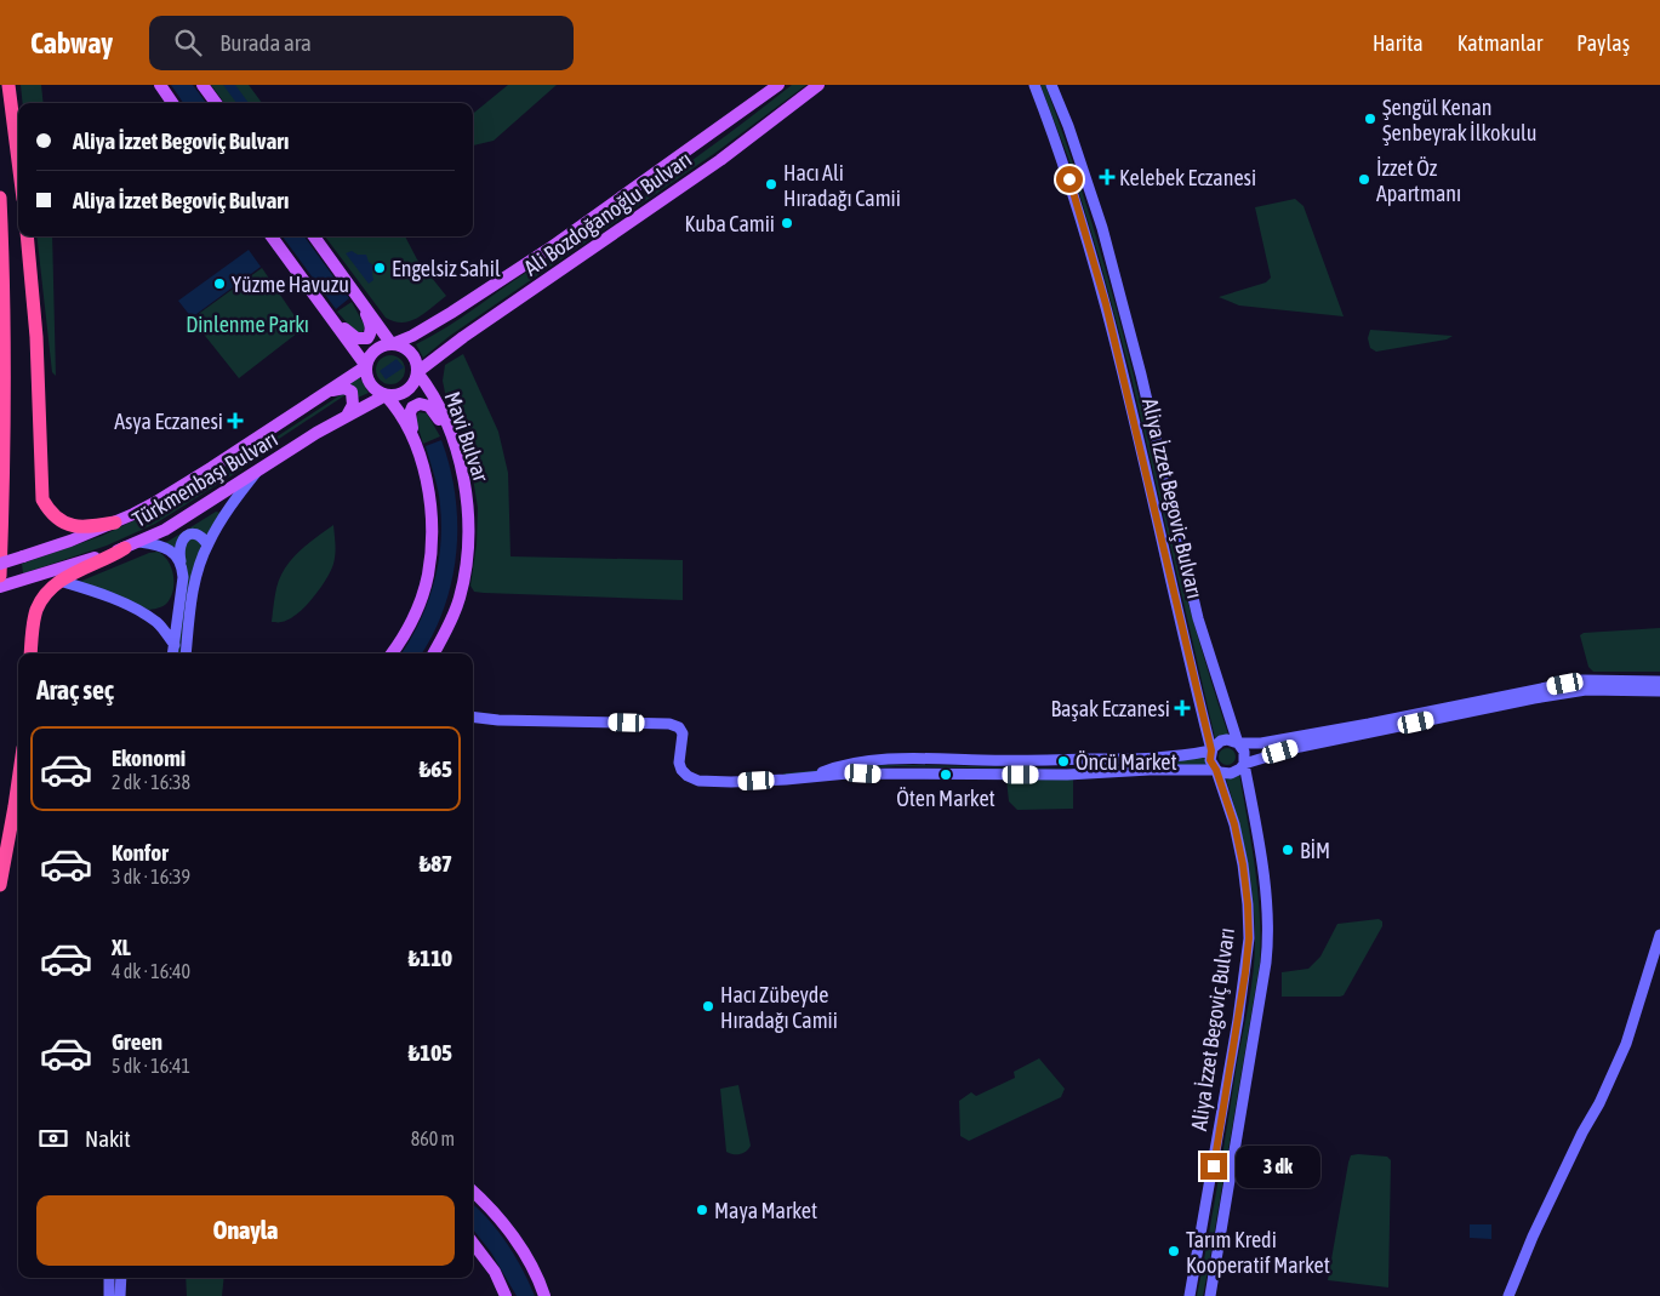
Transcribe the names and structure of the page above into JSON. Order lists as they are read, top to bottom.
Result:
{
  "streets": {
    "main road": [
      "Ali Bozdoğanoğlu Bulvarı",
      "Mavi Bulvar",
      "Türkmenbaşı Bulvarı",
      "Aliya İzzet Begoviç Bulvarı"
    ]
  },
  "crossings": [
    ["Ali Bozdoğanoğlu Bulvarı", "Mavi Bulvar"],
    ["Ali Bozdoğanoğlu Bulvarı", "Türkmenbaşı Bulvarı"],
    ["Mavi Bulvar", "Türkmenbaşı Bulvarı"]
  ],
  "parks": ["Dinlenme Parkı"],
  "places": {
    "other": [
      "Şengül Kenan Şenbeyrak İlkokulu",
      "İzzet Öz Apartmanı",
      "Hacı Ali Hıradağı Camii",
      "Kuba Camii",
      "Engelsiz Sahil",
      "Yüzme Havuzu",
      "Öncü Market",
      "Öten Market",
      "BİM",
      "Hacı Zübeyde Hıradağı Camii",
      "Maya Market",
      "Tarım Kredi Kooperatif Market"
    ],
    "health": ["Kelebek Eczanesi", "Asya Eczanesi", "Başak Eczanesi"]
  },
  "page": {
    "header": "Cabway",
    "search": "Burada ara",
    "nav": ["Harita", "Katmanlar", "Paylaş"],
    "banner": ["Aliya İzzet Begoviç Bulvarı", "Aliya İzzet Begoviç Bulvarı"],
    "heading": "Araç seç",
    "list": [
      {
        "name": "Ekonomi",
        "note": "2 dk · 16:38",
        "value": "₺65"
      },
      {
        "name": "Konfor",
        "note": "3 dk · 16:39",
        "value": "₺87"
      },
      {
        "name": "XL",
        "note": "4 dk · 16:40",
        "value": "₺110"
      },
      {
        "name": "Green",
        "note": "5 dk · 16:41",
        "value": "₺105"
      }
    ],
    "pay": ["Nakit", "860 m"],
    "bubble": "3 dk",
    "buttons": "Onayla"
  }
}
